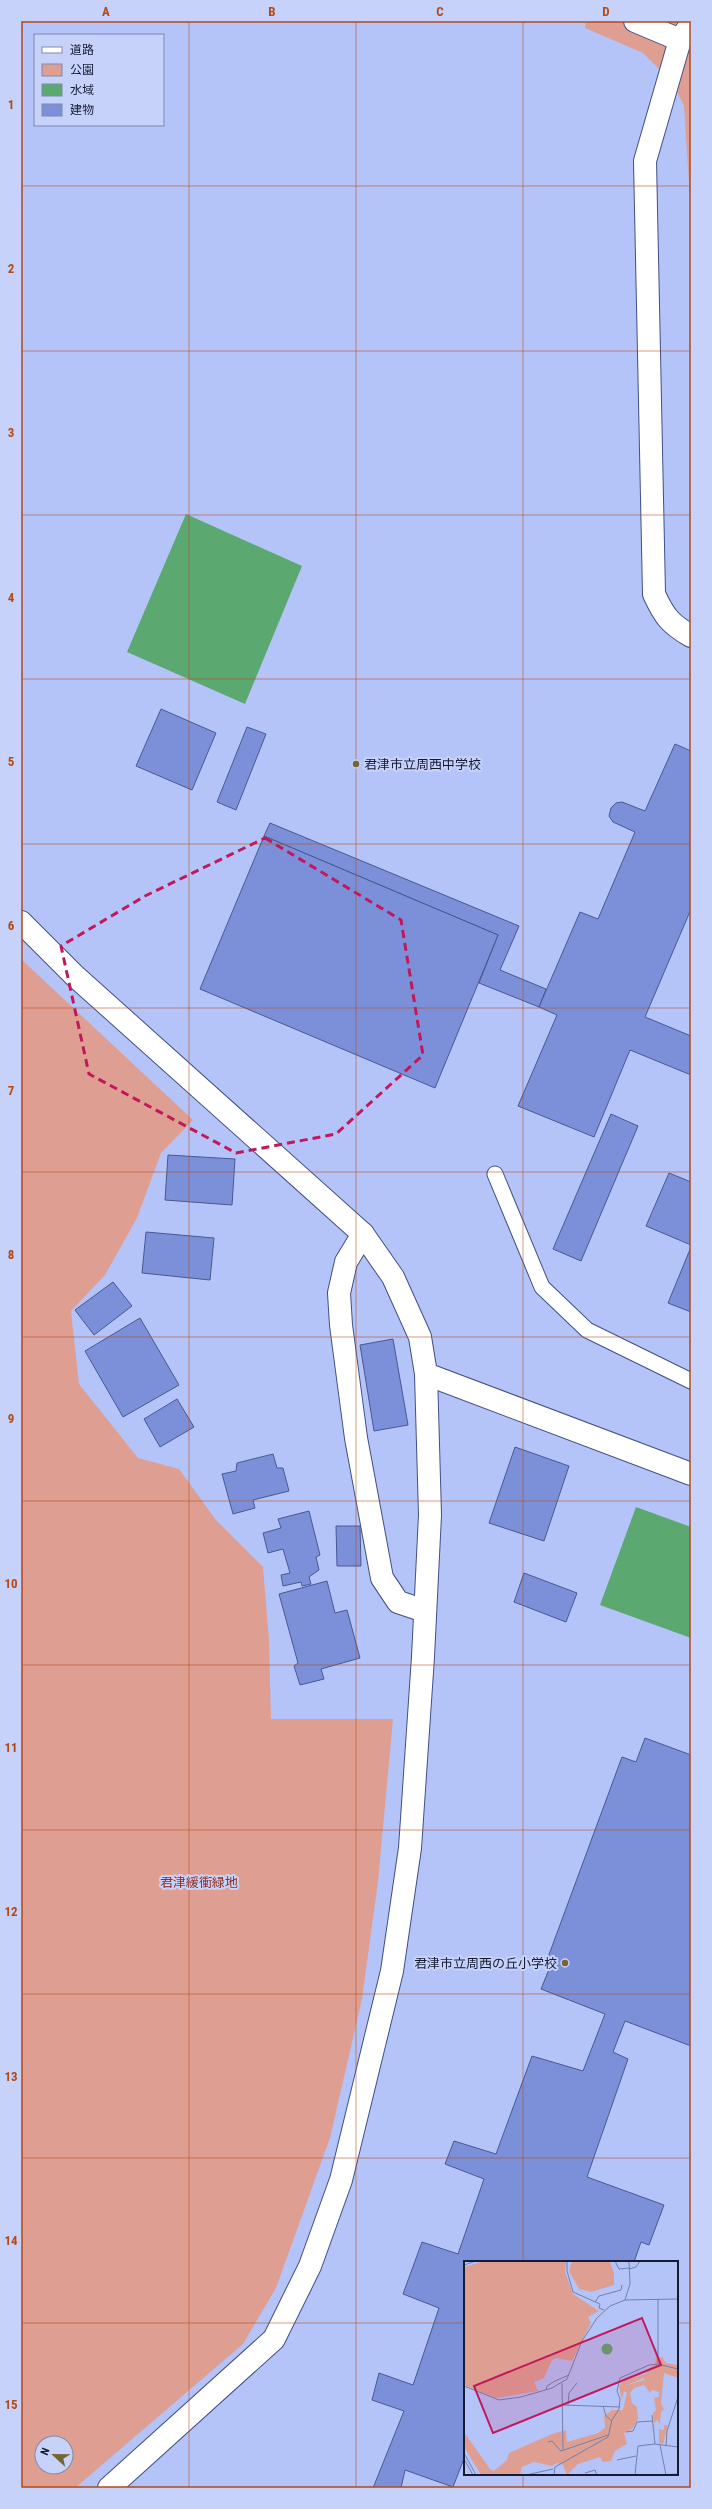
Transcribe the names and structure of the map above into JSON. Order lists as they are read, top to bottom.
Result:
{
  "parks": ["君津緩衝緑地"],
  "places": ["君津市立周西中学校", "君津市立周西の丘小学校"],
  "legend": [
    "道路",
    "公園",
    "水域",
    "建物"
  ],
  "north": "left",
  "grid": {
    "columns": [
      "A",
      "B",
      "C",
      "D"
    ],
    "rows": [
      "1",
      "2",
      "3",
      "4",
      "5",
      "6",
      "7",
      "8",
      "9",
      "10",
      "11",
      "12",
      "13",
      "14",
      "15"
    ]
  }
}
